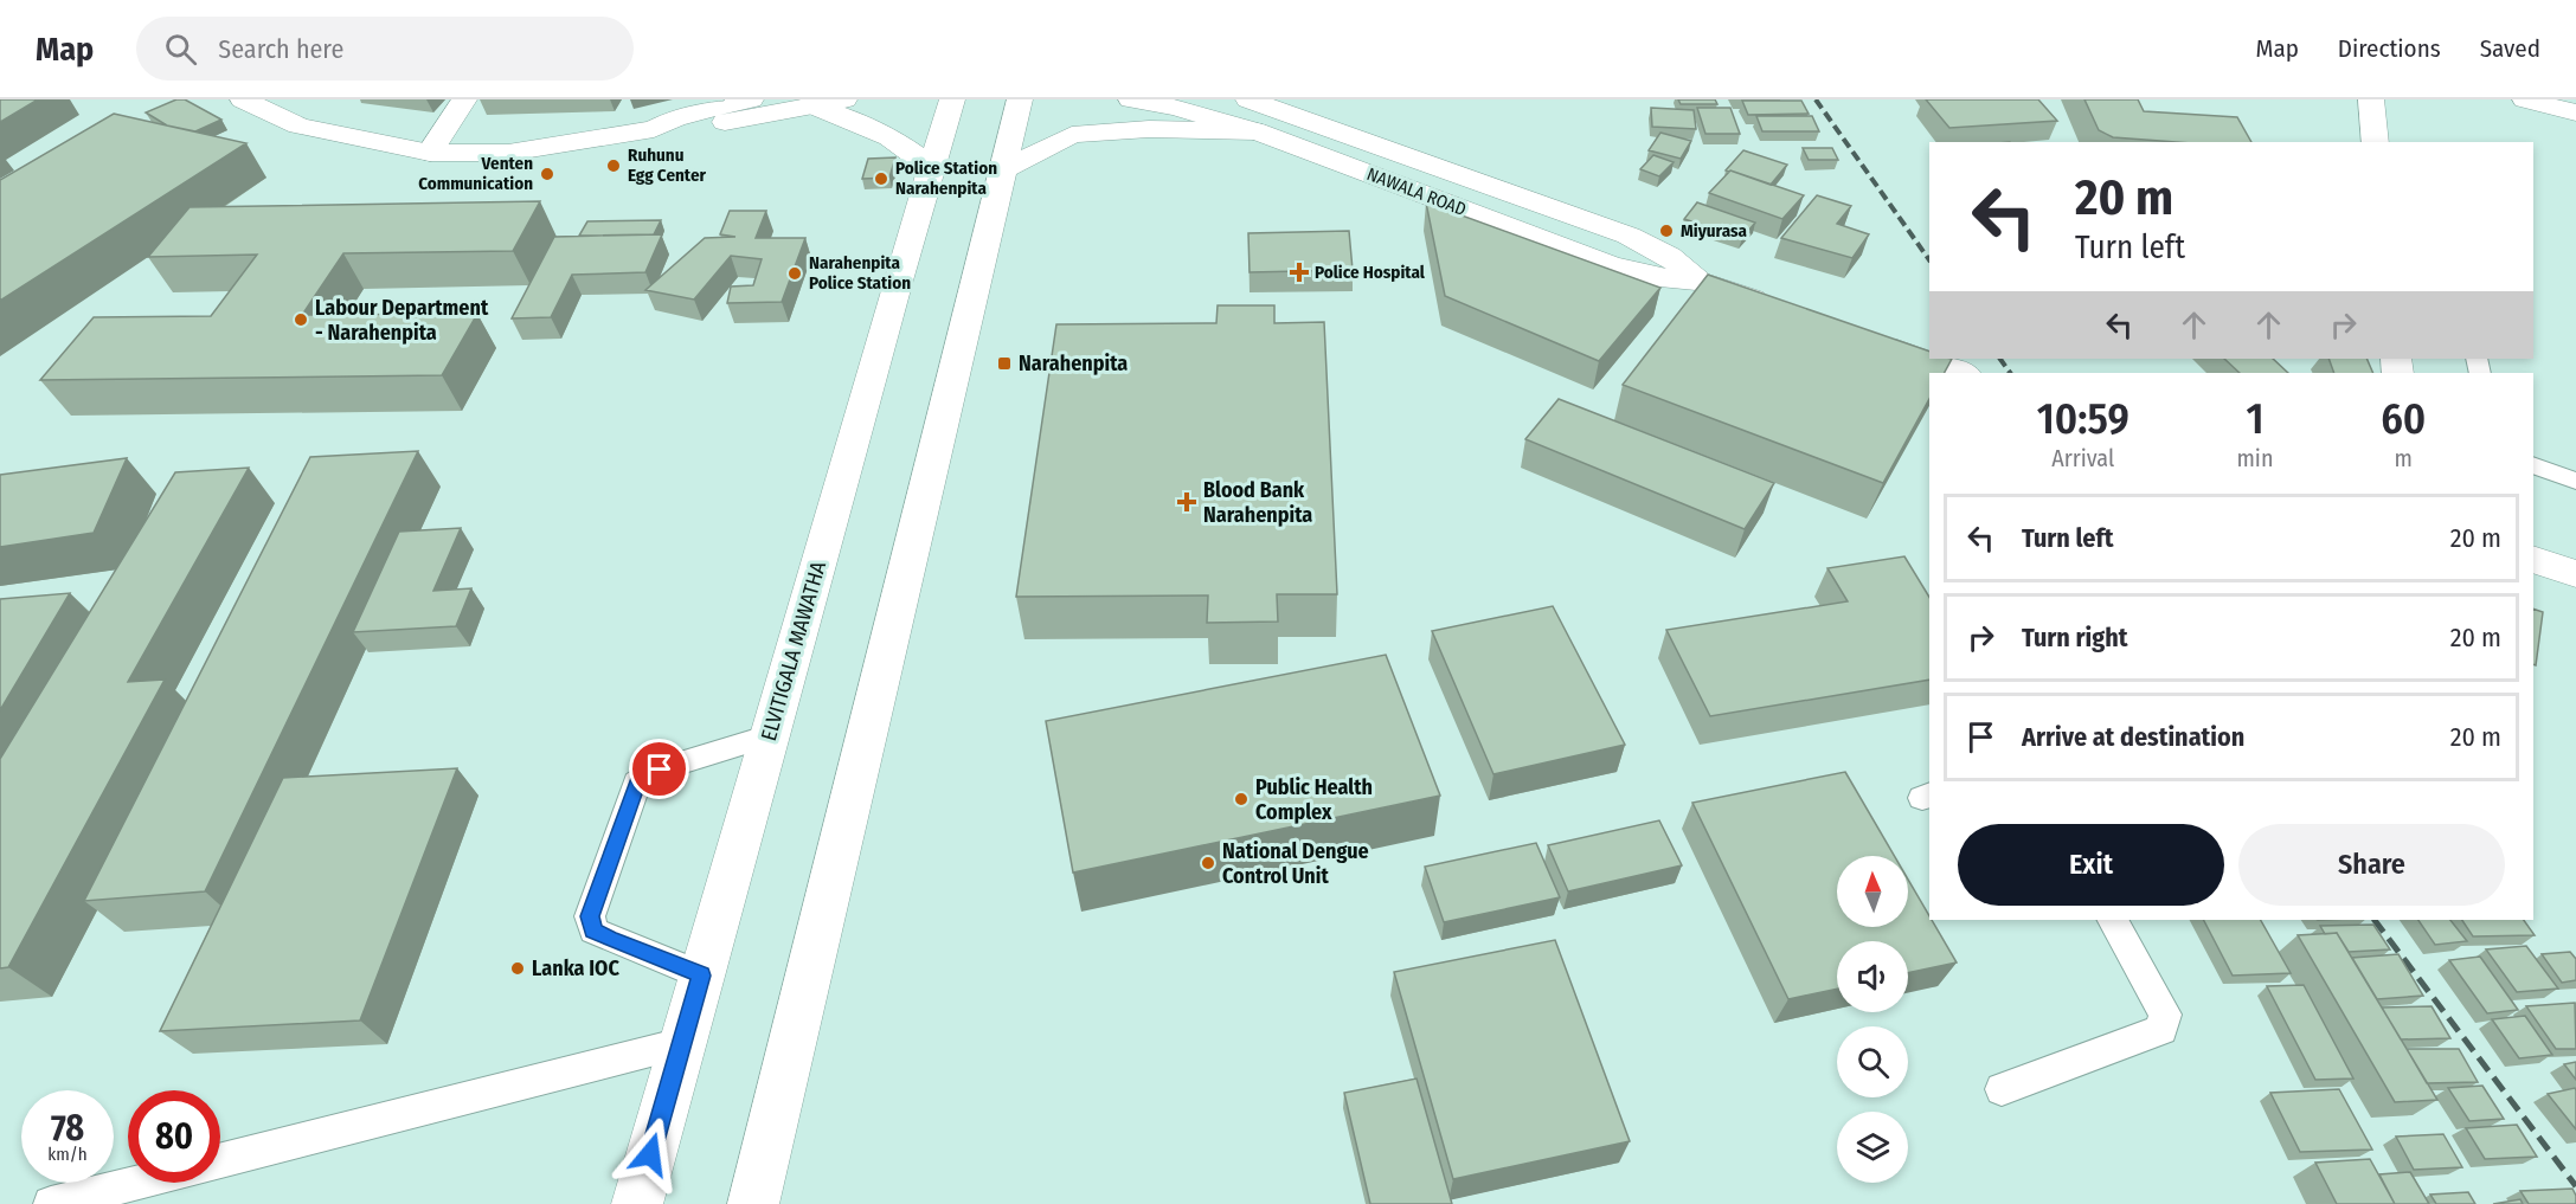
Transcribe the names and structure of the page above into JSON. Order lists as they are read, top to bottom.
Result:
{
  "streets": {
    "main road": ["NAWALA ROAD", "ELVITIGALA MAWATHA"]
  },
  "places": {
    "other": [
      "Ruhunu Egg Center",
      "Venten Communication",
      "Police Station Narahenpita",
      "Miyurasa",
      "Narahenpita Police Station",
      "Labour Department - Narahenpita",
      "Public Health Complex",
      "National Dengue Control Unit",
      "Lanka IOC"
    ],
    "health": ["Police Hospital", "Blood Bank Narahenpita"],
    "transit": ["Narahenpita"]
  },
  "north": "top",
  "page": {
    "header": "Map",
    "search": "Search here",
    "nav": ["Map", "Directions", "Saved"],
    "turn": ["20 m", "Turn left"],
    "eta": [
      "10:59",
      "Arrival",
      "1",
      "min",
      "60",
      "m"
    ],
    "list": [
      {
        "name": "Turn left",
        "value": "20 m"
      },
      {
        "name": "Turn right",
        "value": "20 m"
      },
      {
        "name": "Arrive at destination",
        "value": "20 m"
      }
    ],
    "buttons": ["Exit", "Share"],
    "speed": "78 km/h",
    "limit": "80"
  }
}
